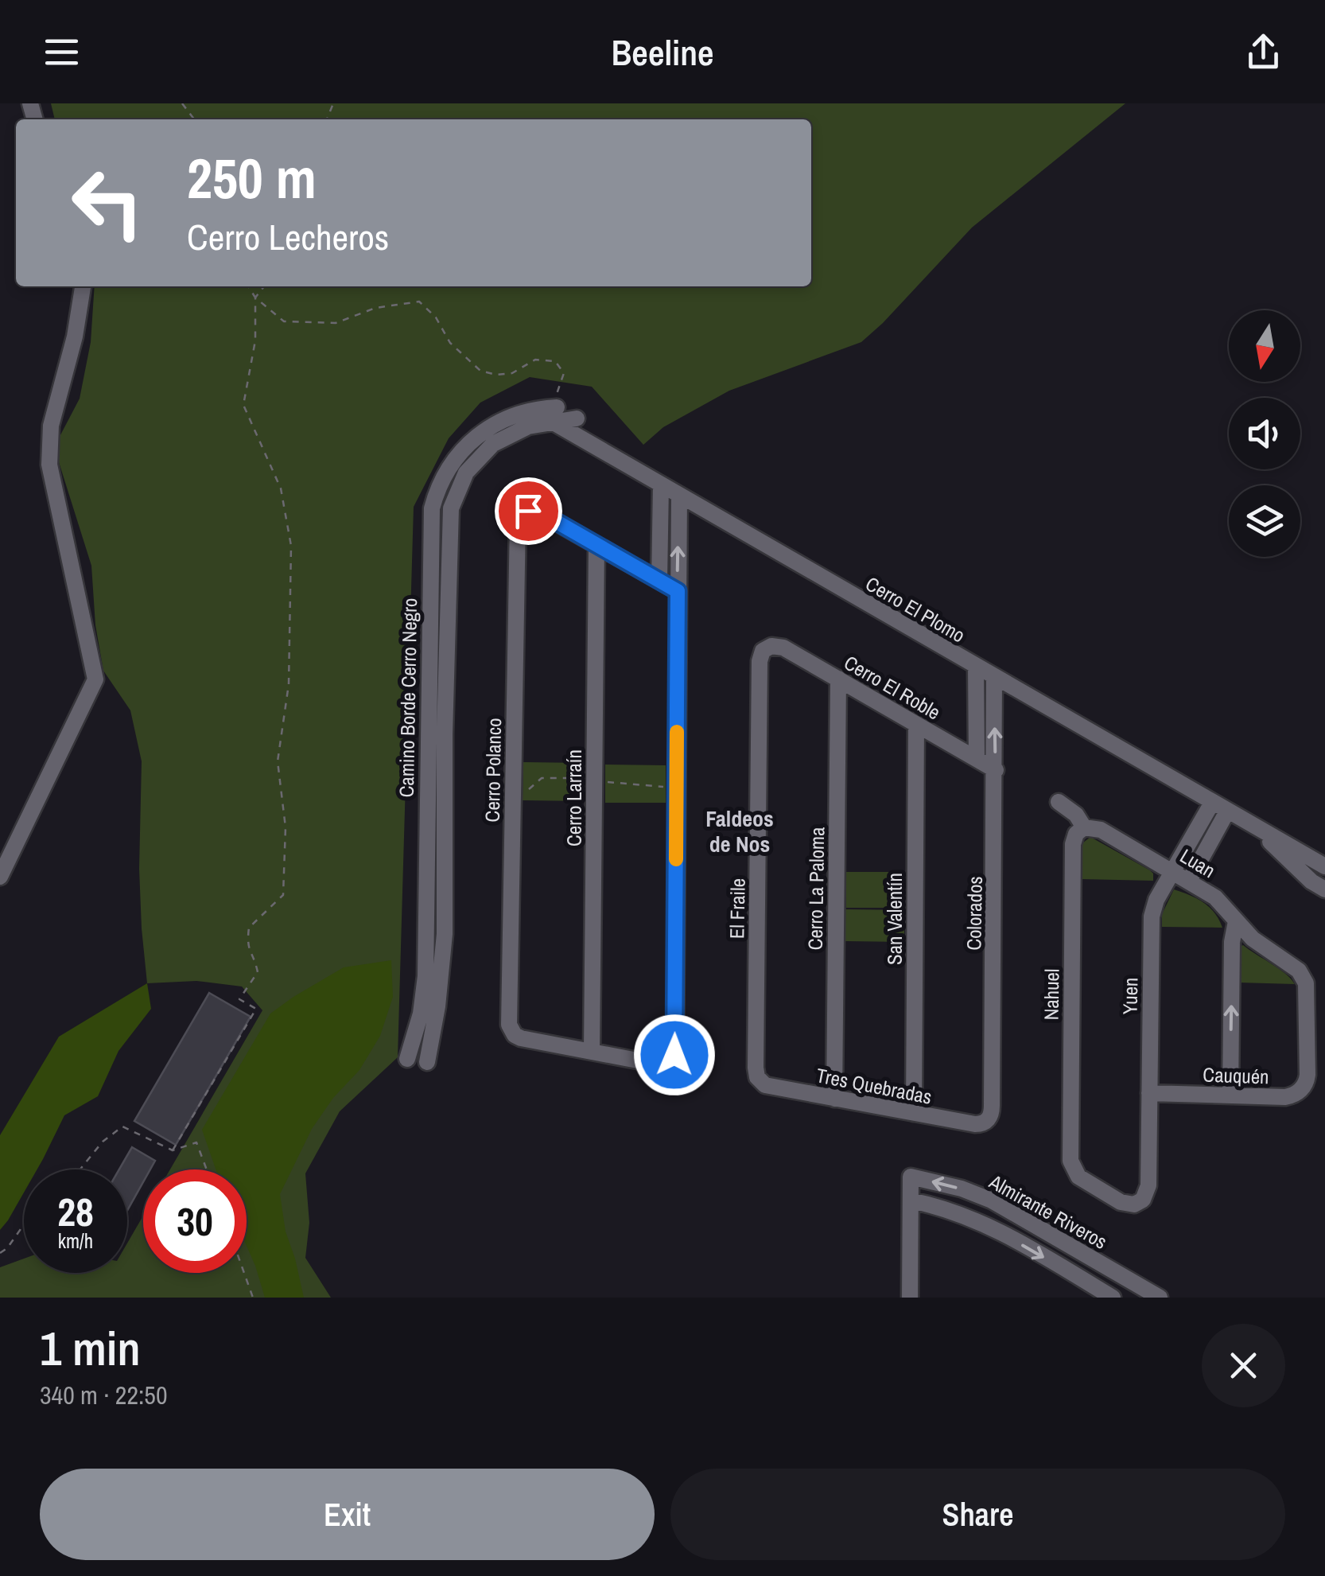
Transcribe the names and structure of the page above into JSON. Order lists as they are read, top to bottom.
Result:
{
  "streets": {
    "street": [
      "Cerro El Plomo",
      "Cerro El Roble",
      "Camino Borde Cerro Negro",
      "Cerro Polanco",
      "Cerro Larraín",
      "Luan",
      "Cerro La Paloma",
      "El Fraile",
      "Colorados",
      "San Valentín",
      "Nahuel",
      "Yuen",
      "Cauquén",
      "Tres Quebradas",
      "Almirante Riveros"
    ]
  },
  "crossings": [
    ["Cerro El Plomo", "Camino Borde Cerro Negro"],
    ["Cerro El Plomo", "Colorados"],
    ["Cerro El Plomo", "Yuen"],
    ["Cerro El Roble", "Cerro La Paloma"],
    ["Cerro El Roble", "El Fraile"],
    ["Cerro El Roble", "Colorados"],
    ["Cerro El Roble", "San Valentín"],
    ["Cerro Polanco", "Cerro Larraín"],
    ["Luan", "Nahuel"],
    ["Luan", "Yuen"],
    ["Luan", "Cauquén"],
    ["Cerro La Paloma", "Tres Quebradas"],
    ["El Fraile", "Tres Quebradas"],
    ["Colorados", "Tres Quebradas"],
    ["San Valentín", "Tres Quebradas"],
    ["Nahuel", "Yuen"],
    ["Yuen", "Cauquén"]
  ],
  "districts": ["Faldeos de Nos"],
  "north": "bottom",
  "page": {
    "header": "Beeline",
    "turn": ["250 m", "Cerro Lecheros"],
    "speed": "28 km/h",
    "limit": "30",
    "heading": ["1 min", "340 m · 22:50"],
    "buttons": ["Exit", "Share"]
  }
}
